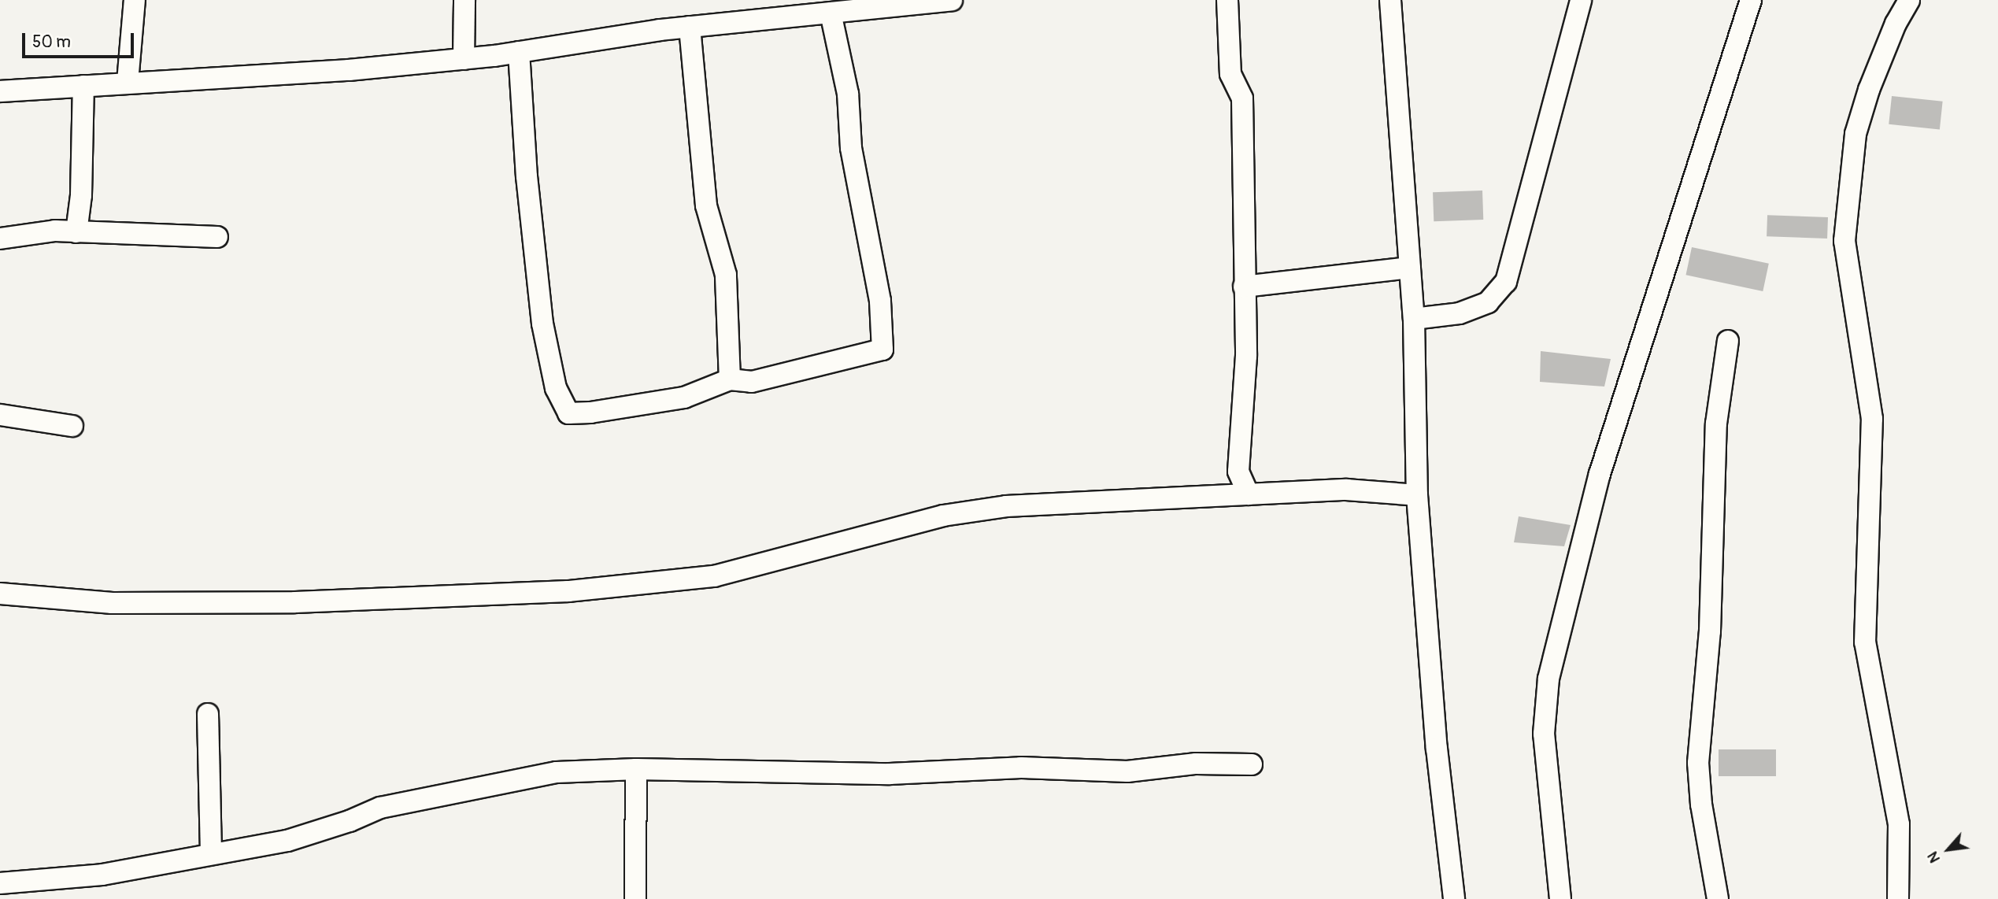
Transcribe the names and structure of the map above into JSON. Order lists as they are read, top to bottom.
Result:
{
  "scale_bar": "50 m",
  "north": "bottom left"
}
